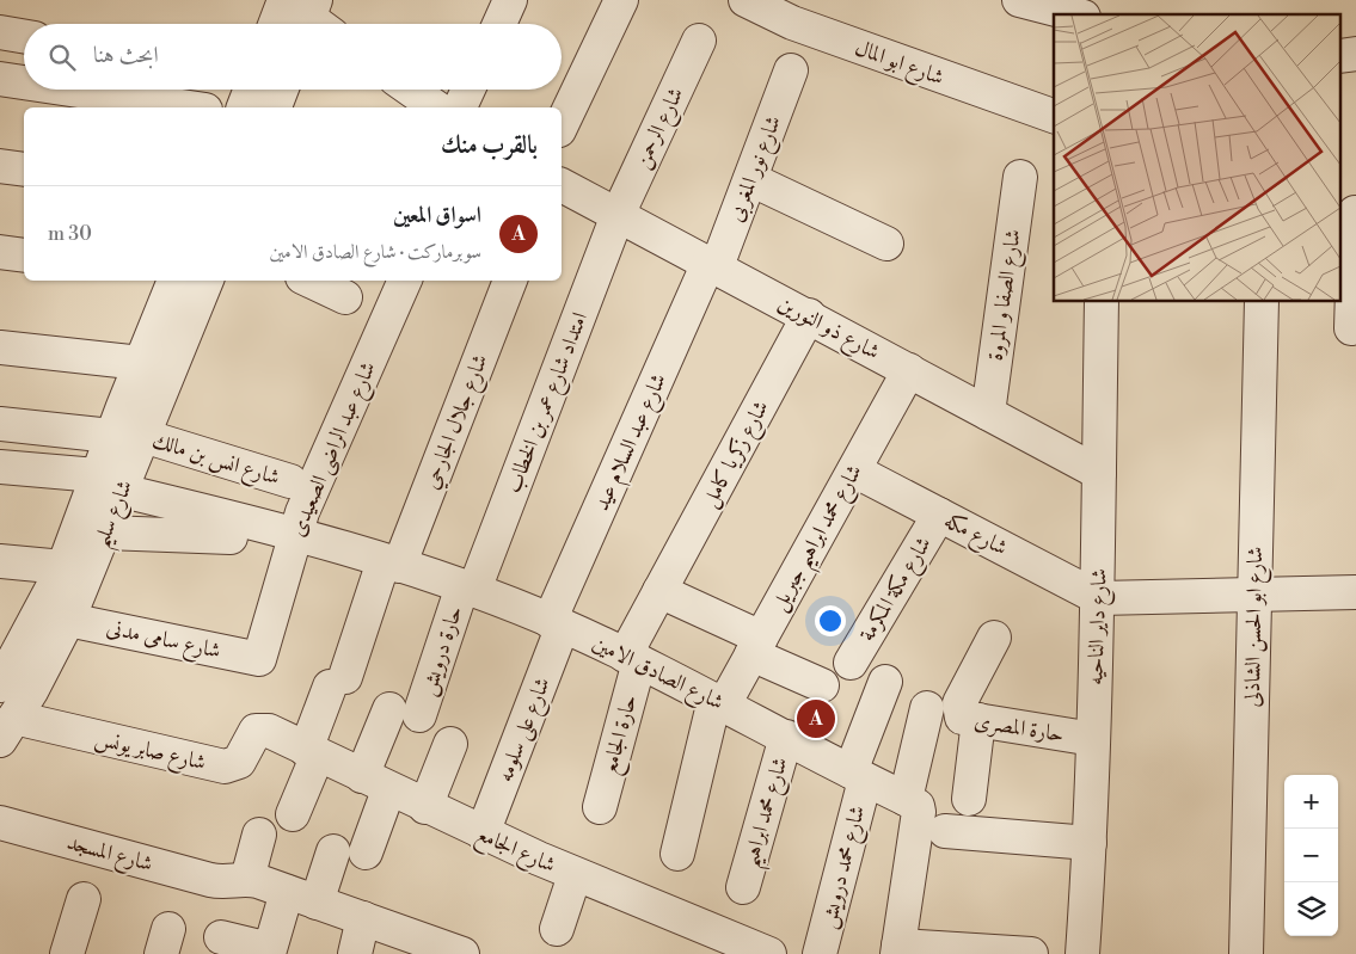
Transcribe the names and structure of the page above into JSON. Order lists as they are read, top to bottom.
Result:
{
  "streets": {
    "street": [
      "شارع ابو المال",
      "شارع الرحمن",
      "شارع نور المغربى",
      "شارع الصفا و المروة",
      "شارع ذو النورين",
      "امتداد شارع عمر بن الخطاب",
      "شارع جلال الجارحي",
      "شارع عبد السلام عيد",
      "شارع عبد الراضى الصعيدى",
      "شارع زكريا كامل",
      "شارع انس بن مالك",
      "شارع سليم",
      "شارع مكه",
      "شارع محمد ابراهيم جبريل",
      "شارع مكة المكرمة",
      "شارع داير الناحيه",
      "شارع ابو الحسن الشاذلى",
      "شارع سامى مدنى",
      "حارة درويش",
      "شارع الصادق الامين",
      "حارة المصرى",
      "شارع على سلومه",
      "حارة الجامع",
      "شارع صابر يونس",
      "شارع محمد ابراهيم",
      "شارع الجامع",
      "شارع المسجد",
      "شارع محمد درويش"
    ]
  },
  "crossings": [
    ["شارع الرحمن", "شارع ذو النورين"],
    ["شارع الرحمن", "امتداد شارع عمر بن الخطاب"],
    ["شارع نور المغربى", "شارع ذو النورين"],
    ["شارع نور المغربى", "شارع عبد السلام عيد"],
    ["شارع الصفا و المروة", "شارع ذو النورين"],
    ["شارع ذو النورين", "امتداد شارع عمر بن الخطاب"],
    ["شارع ذو النورين", "شارع عبد السلام عيد"],
    ["شارع ذو النورين", "شارع زكريا كامل"],
    ["شارع ذو النورين", "شارع محمد ابراهيم جبريل"],
    ["شارع ذو النورين", "شارع داير الناحيه"],
    ["امتداد شارع عمر بن الخطاب", "حارة درويش"],
    ["امتداد شارع عمر بن الخطاب", "شارع الصادق الامين"],
    ["شارع جلال الجارحي", "شارع الصادق الامين"],
    ["شارع جلال الجارحي", "شارع الجامع"],
    ["شارع عبد السلام عيد", "شارع الصادق الامين"],
    ["شارع عبد السلام عيد", "شارع على سلومه"],
    ["شارع عبد الراضى الصعيدى", "شارع سامى مدنى"],
    ["شارع عبد الراضى الصعيدى", "شارع الصادق الامين"],
    ["شارع زكريا كامل", "شارع الصادق الامين"],
    ["شارع زكريا كامل", "حارة الجامع"],
    ["شارع انس بن مالك", "شارع سليم"],
    ["شارع سليم", "شارع سامى مدنى"],
    ["شارع سليم", "شارع الصادق الامين"],
    ["شارع سليم", "شارع صابر يونس"],
    ["شارع مكه", "شارع محمد ابراهيم جبريل"],
    ["شارع مكه", "شارع مكة المكرمة"],
    ["شارع مكه", "شارع داير الناحيه"],
    ["شارع محمد ابراهيم جبريل", "شارع الصادق الامين"],
    ["شارع داير الناحيه", "حارة المصرى"],
    ["حارة درويش", "شارع الصادق الامين"],
    ["حارة درويش", "شارع الجامع"],
    ["حارة درويش", "شارع المسجد"],
    ["شارع الصادق الامين", "شارع على سلومه"],
    ["شارع الصادق الامين", "حارة الجامع"],
    ["شارع الصادق الامين", "شارع محمد ابراهيم"],
    ["شارع الصادق الامين", "شارع محمد درويش"],
    ["شارع على سلومه", "شارع الجامع"],
    ["شارع صابر يونس", "شارع الجامع"]
  ],
  "page": {
    "search": "ابحث هنا",
    "heading": "بالقرب منك",
    "list": [
      {
        "mark": "A",
        "name": "اسواق المعين",
        "note": "سوبرماركت · شارع الصادق الامين",
        "value": "30 m"
      }
    ],
    "pins": "A",
    "map_buttons": ["+", "−"]
  }
}
